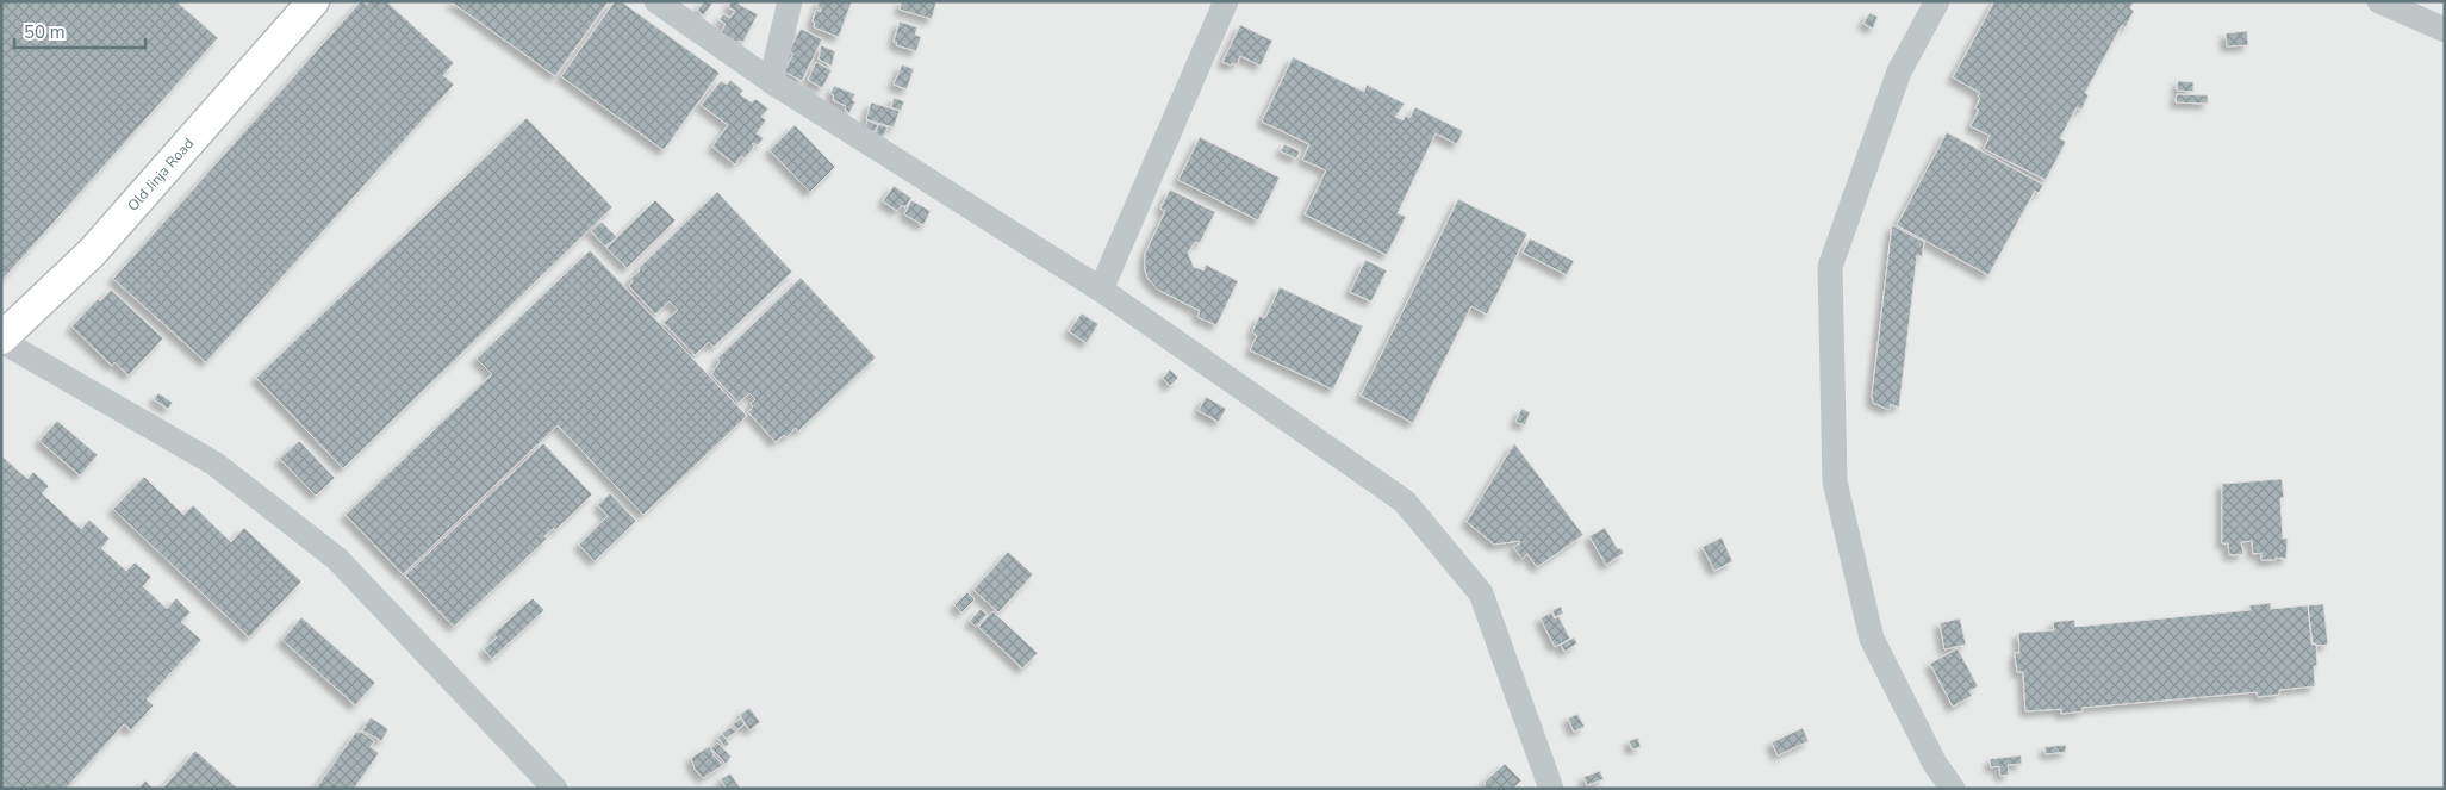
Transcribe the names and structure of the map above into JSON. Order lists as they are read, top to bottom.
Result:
{
  "streets": {
    "main road": ["Old Jinja Road"]
  },
  "scale_bar": "50 m"
}
